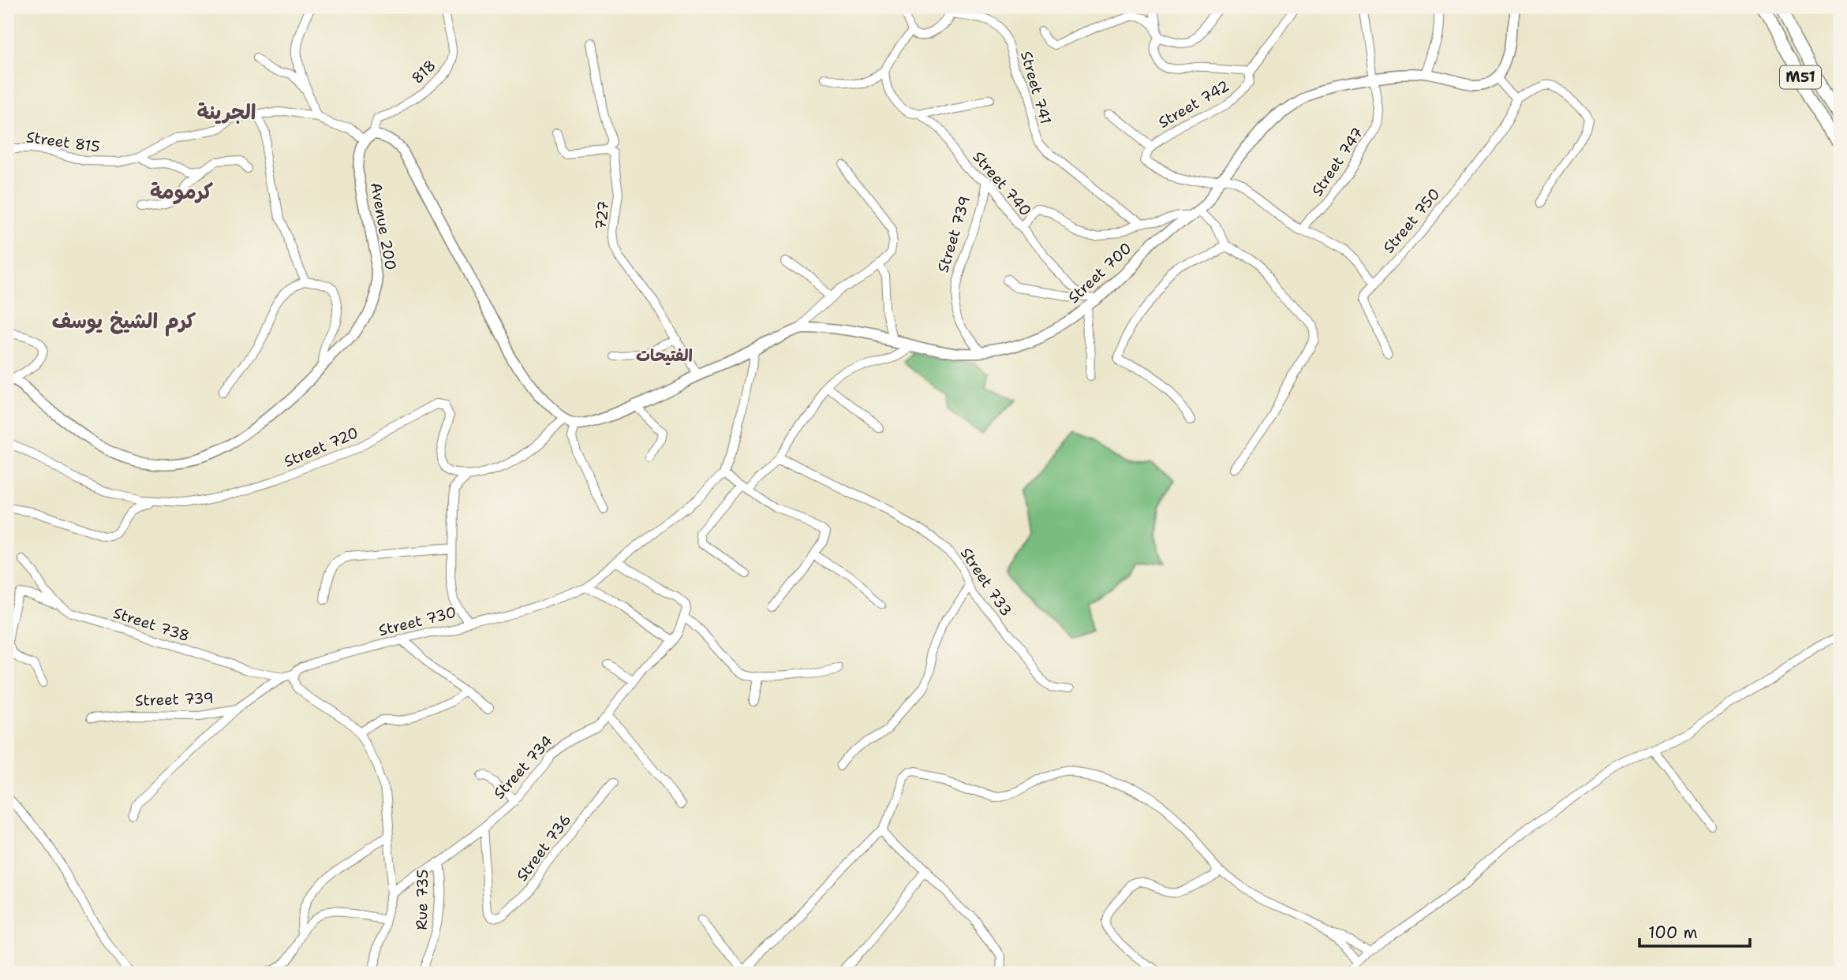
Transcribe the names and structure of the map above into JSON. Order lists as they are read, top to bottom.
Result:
{
  "streets": {
    "highway": ["M51"],
    "main road": ["Avenue 200", "Street 700"],
    "street": [
      "818",
      "Street 741",
      "Street 742",
      "Street 815",
      "Street 747",
      "Street 740",
      "727",
      "Street 750",
      "Street 739",
      "Street 720",
      "Street 733",
      "Street 730",
      "Street 738",
      "Street 734",
      "Street 736",
      "Rue 735"
    ]
  },
  "crossings": [
    ["Street 741", "Street 740"],
    ["Street 742", "Street 700"],
    ["Street 815", "Avenue 200"],
    ["Street 747", "Street 700"],
    ["Street 740", "Street 739"],
    ["Street 740", "Street 700"],
    ["Street 739", "Street 700"],
    ["Street 739", "Street 738"],
    ["Street 734", "Street 736"],
    ["Street 734", "Rue 735"]
  ],
  "districts": [
    "الجرينة",
    "كرمومة",
    "كرم الشيخ يوسف",
    "الفتيحات"
  ],
  "scale_bar": "100 m"
}
